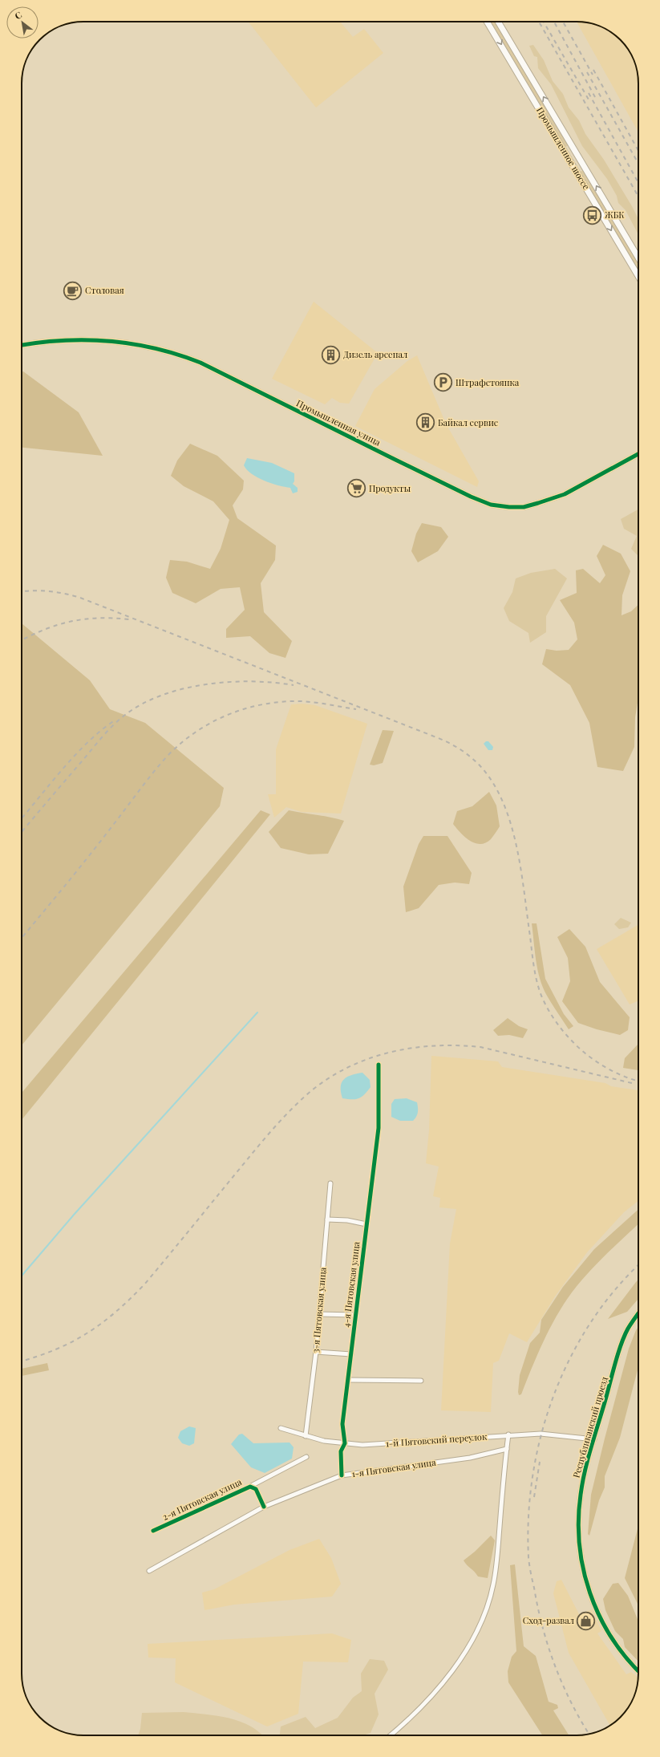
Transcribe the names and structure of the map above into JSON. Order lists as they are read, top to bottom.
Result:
{
  "streets": {
    "main road": ["Промышленное шоссе"],
    "street": [
      "Промышленная улица",
      "4-я Пятовская улица",
      "3-я Пятовская улица",
      "Республиканский проезд",
      "1-й Пятовский переулок",
      "1-я Пятовская улица",
      "2-я Пятовская улица"
    ]
  },
  "crossings": [
    ["4-я Пятовская улица", "1-й Пятовский переулок"],
    ["3-я Пятовская улица", "1-й Пятовский переулок"],
    ["Республиканский проезд", "1-й Пятовский переулок"],
    ["1-я Пятовская улица", "2-я Пятовская улица"]
  ],
  "places": {
    "bus stop": ["ЖБК"],
    "cafe": ["Столовая"],
    "building": ["Дизель арсенал", "Байкал сервис"],
    "parking": ["Штрафстоянка"],
    "supermarket": ["Продукты"],
    "shop": ["Сход-развал"]
  },
  "north": "top left"
}
